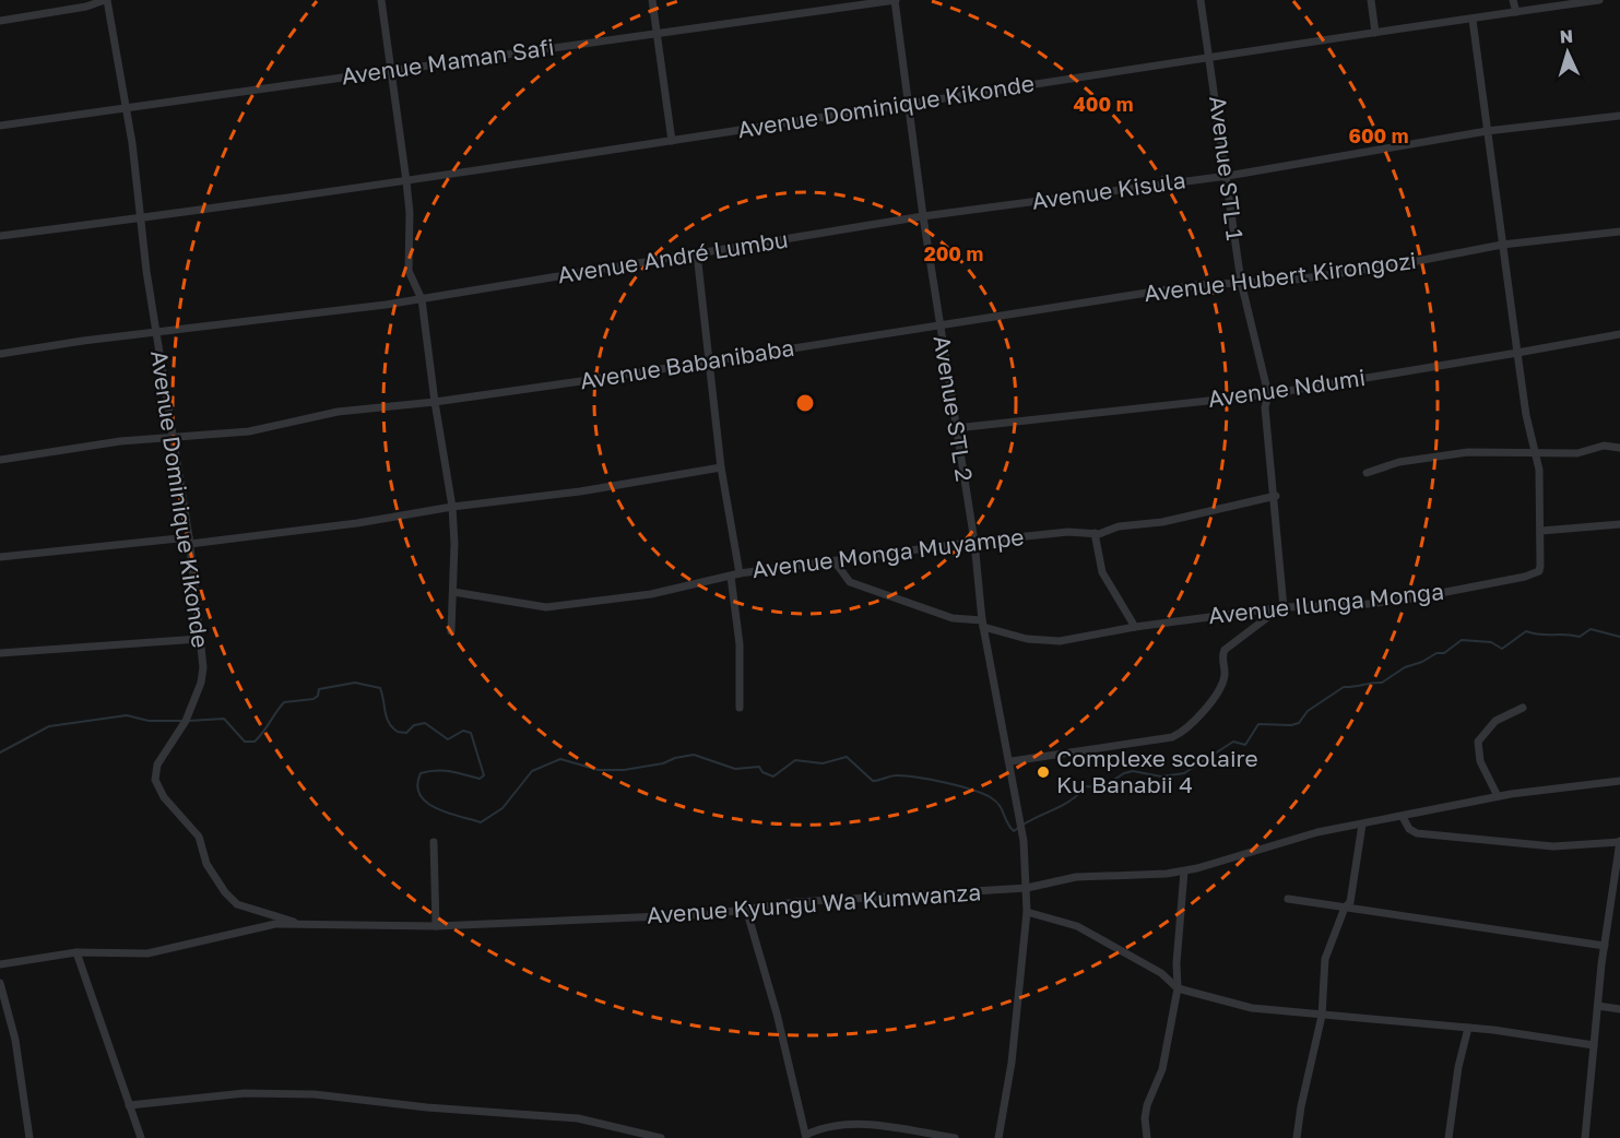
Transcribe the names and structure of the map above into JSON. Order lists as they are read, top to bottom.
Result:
{
  "streets": {
    "street": [
      "Avenue Maman Safi",
      "Avenue Dominique Kikonde",
      "Avenue STL 1",
      "Avenue Kisula",
      "Avenue André Lumbu",
      "Avenue Hubert Kirongozi",
      "Avenue Babanibaba",
      "Avenue Ndumi",
      "Avenue STL 2",
      "Avenue Monga Muyampe",
      "Avenue Ilunga Monga",
      "Avenue Kyungu Wa Kumwanza"
    ]
  },
  "crossings": [
    ["Avenue Maman Safi", "Avenue Dominique Kikonde"],
    ["Avenue Maman Safi", "Avenue STL 2"],
    ["Avenue Dominique Kikonde", "Avenue STL 1"],
    ["Avenue Dominique Kikonde", "Avenue André Lumbu"],
    ["Avenue Dominique Kikonde", "Avenue Babanibaba"],
    ["Avenue Dominique Kikonde", "Avenue STL 2"],
    ["Avenue Dominique Kikonde", "Avenue Kyungu Wa Kumwanza"],
    ["Avenue STL 1", "Avenue Kisula"],
    ["Avenue STL 1", "Avenue Hubert Kirongozi"],
    ["Avenue STL 1", "Avenue Ndumi"],
    ["Avenue STL 1", "Avenue Monga Muyampe"],
    ["Avenue STL 1", "Avenue Ilunga Monga"],
    ["Avenue Kisula", "Avenue André Lumbu"],
    ["Avenue Kisula", "Avenue STL 2"],
    ["Avenue André Lumbu", "Avenue STL 2"],
    ["Avenue André Lumbu", "Avenue Monga Muyampe"],
    ["Avenue Hubert Kirongozi", "Avenue Babanibaba"],
    ["Avenue Hubert Kirongozi", "Avenue STL 2"],
    ["Avenue Babanibaba", "Avenue STL 2"],
    ["Avenue Babanibaba", "Avenue Monga Muyampe"],
    ["Avenue Ndumi", "Avenue STL 2"],
    ["Avenue STL 2", "Avenue Monga Muyampe"],
    ["Avenue STL 2", "Avenue Ilunga Monga"],
    ["Avenue STL 2", "Avenue Kyungu Wa Kumwanza"],
    ["Avenue Monga Muyampe", "Avenue Ilunga Monga"]
  ],
  "places": ["Complexe scolaire Ku Banabii 4"],
  "north": "top",
  "rings": ["400 m", "600 m", "200 m"]
}
